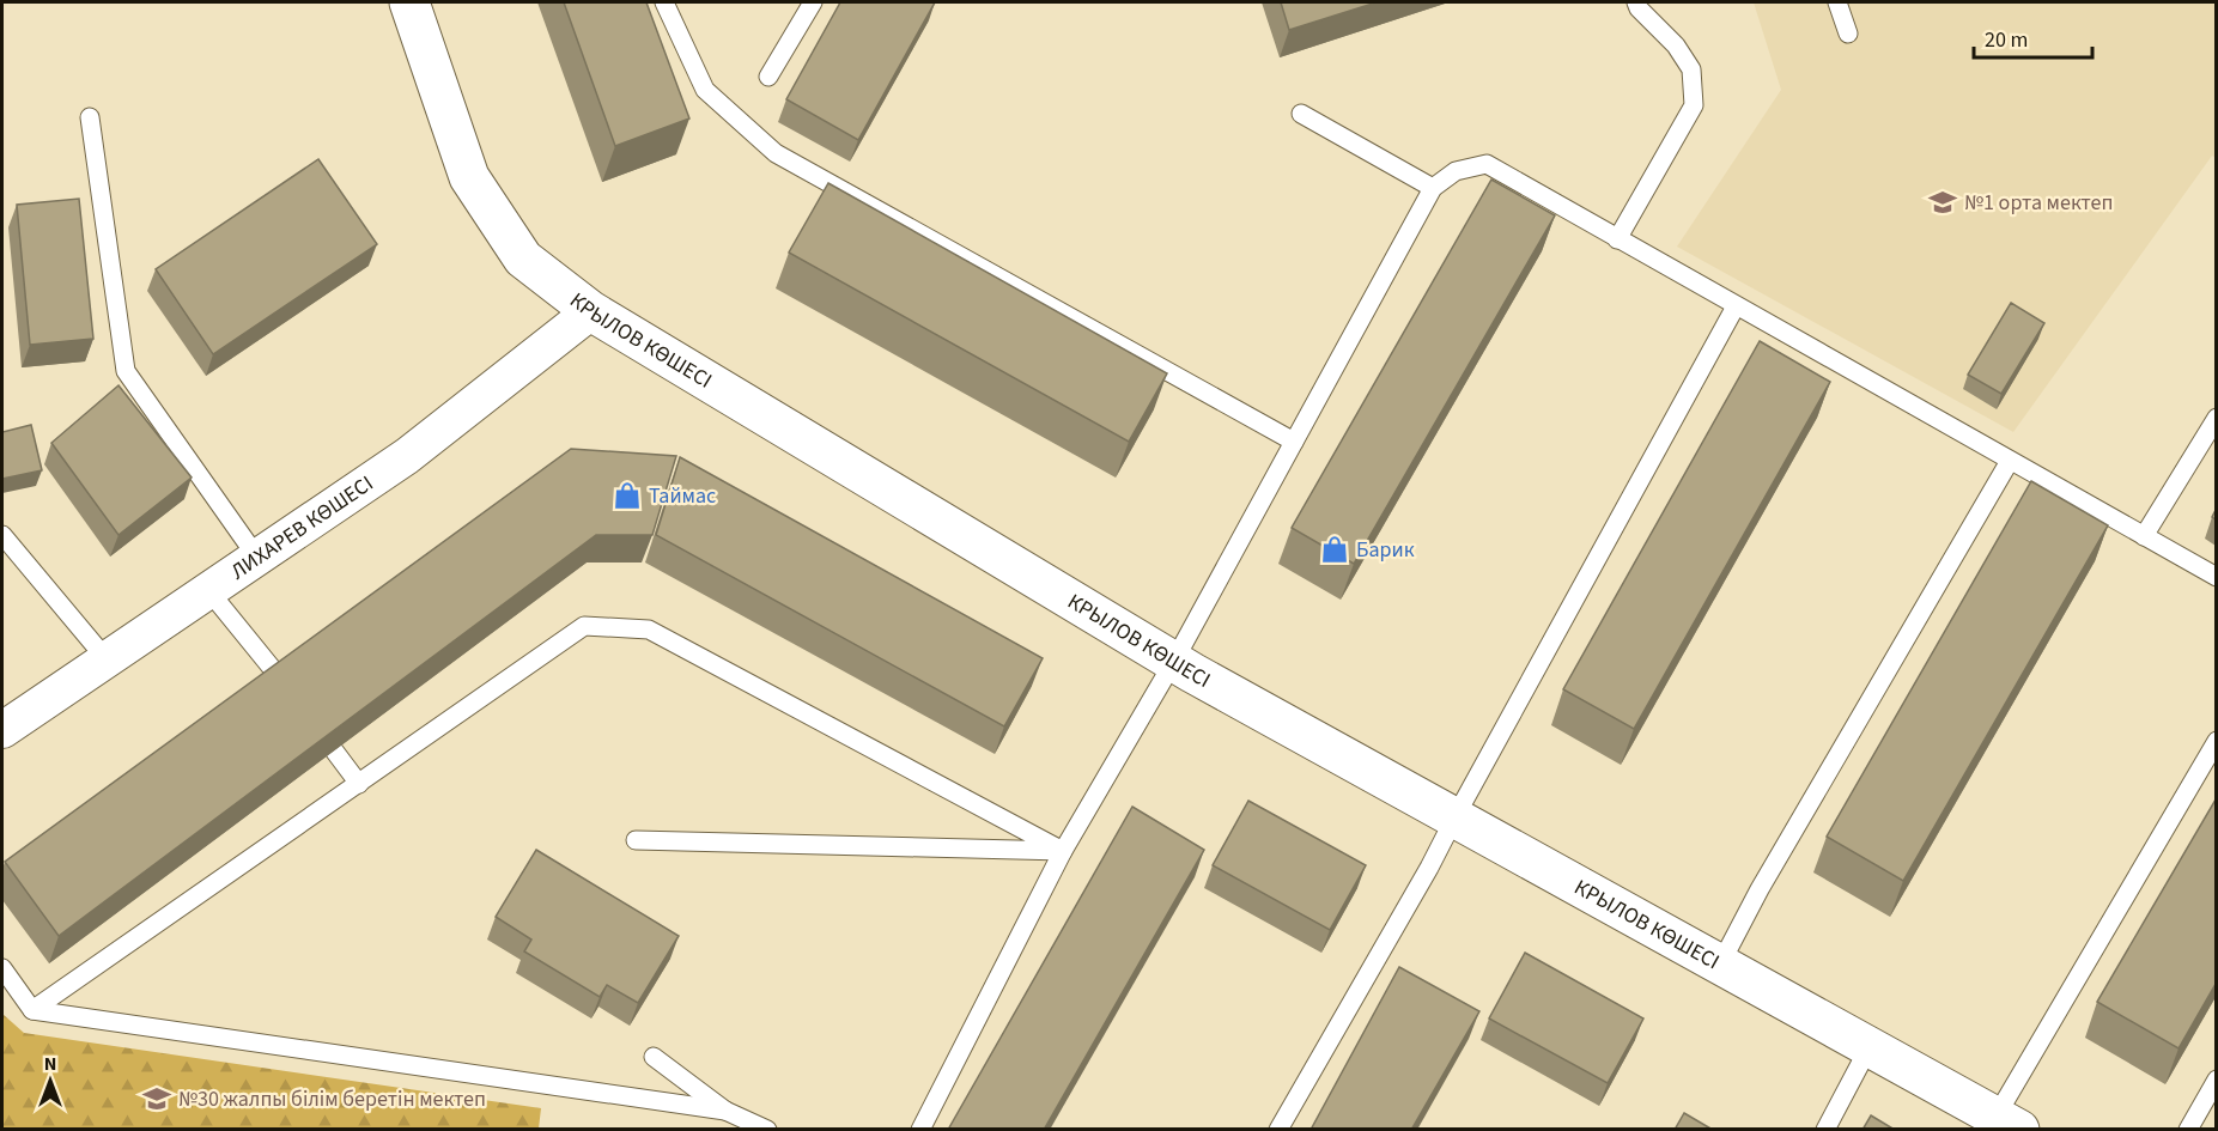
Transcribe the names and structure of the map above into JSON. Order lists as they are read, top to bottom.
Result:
{
  "streets": {
    "main road": ["КРЫЛОВ КӨШЕСІ"],
    "street": ["ЛИХАРЕВ КӨШЕСІ"]
  },
  "crossings": [
    ["КРЫЛОВ КӨШЕСІ", "ЛИХАРЕВ КӨШЕСІ"]
  ],
  "places": {
    "school or university": ["№1 орта мектеп", "№30 жалпы білім беретін мектеп"],
    "shop": ["Таймас", "Барик"]
  },
  "scale_bar": "20 m",
  "north": "top"
}
